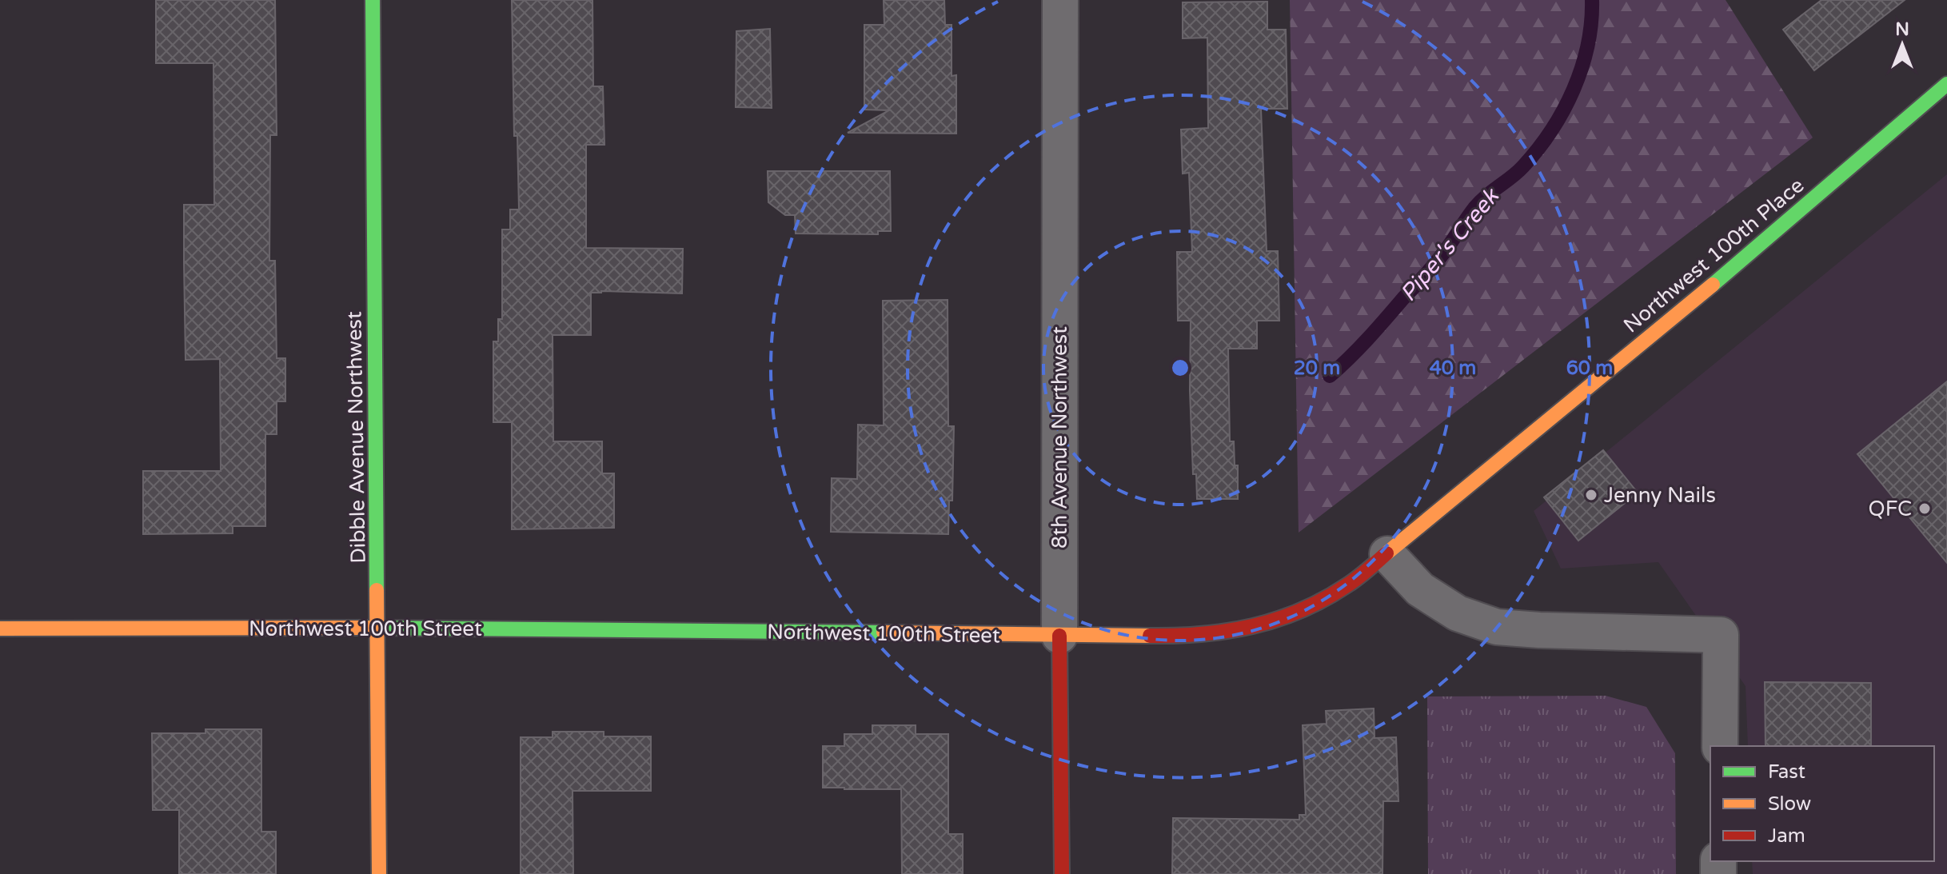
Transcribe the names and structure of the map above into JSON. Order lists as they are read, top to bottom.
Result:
{
  "streets": {
    "main road": [
      "Northwest 100th Place",
      "Dibble Avenue Northwest",
      "8th Avenue Northwest",
      "Northwest 100th Street"
    ]
  },
  "crossings": [
    ["Northwest 100th Place", "Northwest 100th Street"],
    ["Dibble Avenue Northwest", "Northwest 100th Street"],
    ["8th Avenue Northwest", "Northwest 100th Street"]
  ],
  "water": ["Piper's Creek"],
  "places": ["Jenny Nails", "QFC"],
  "legend": ["Fast", "Slow", "Jam"],
  "north": "top",
  "rings": ["20 m", "40 m", "60 m"]
}
